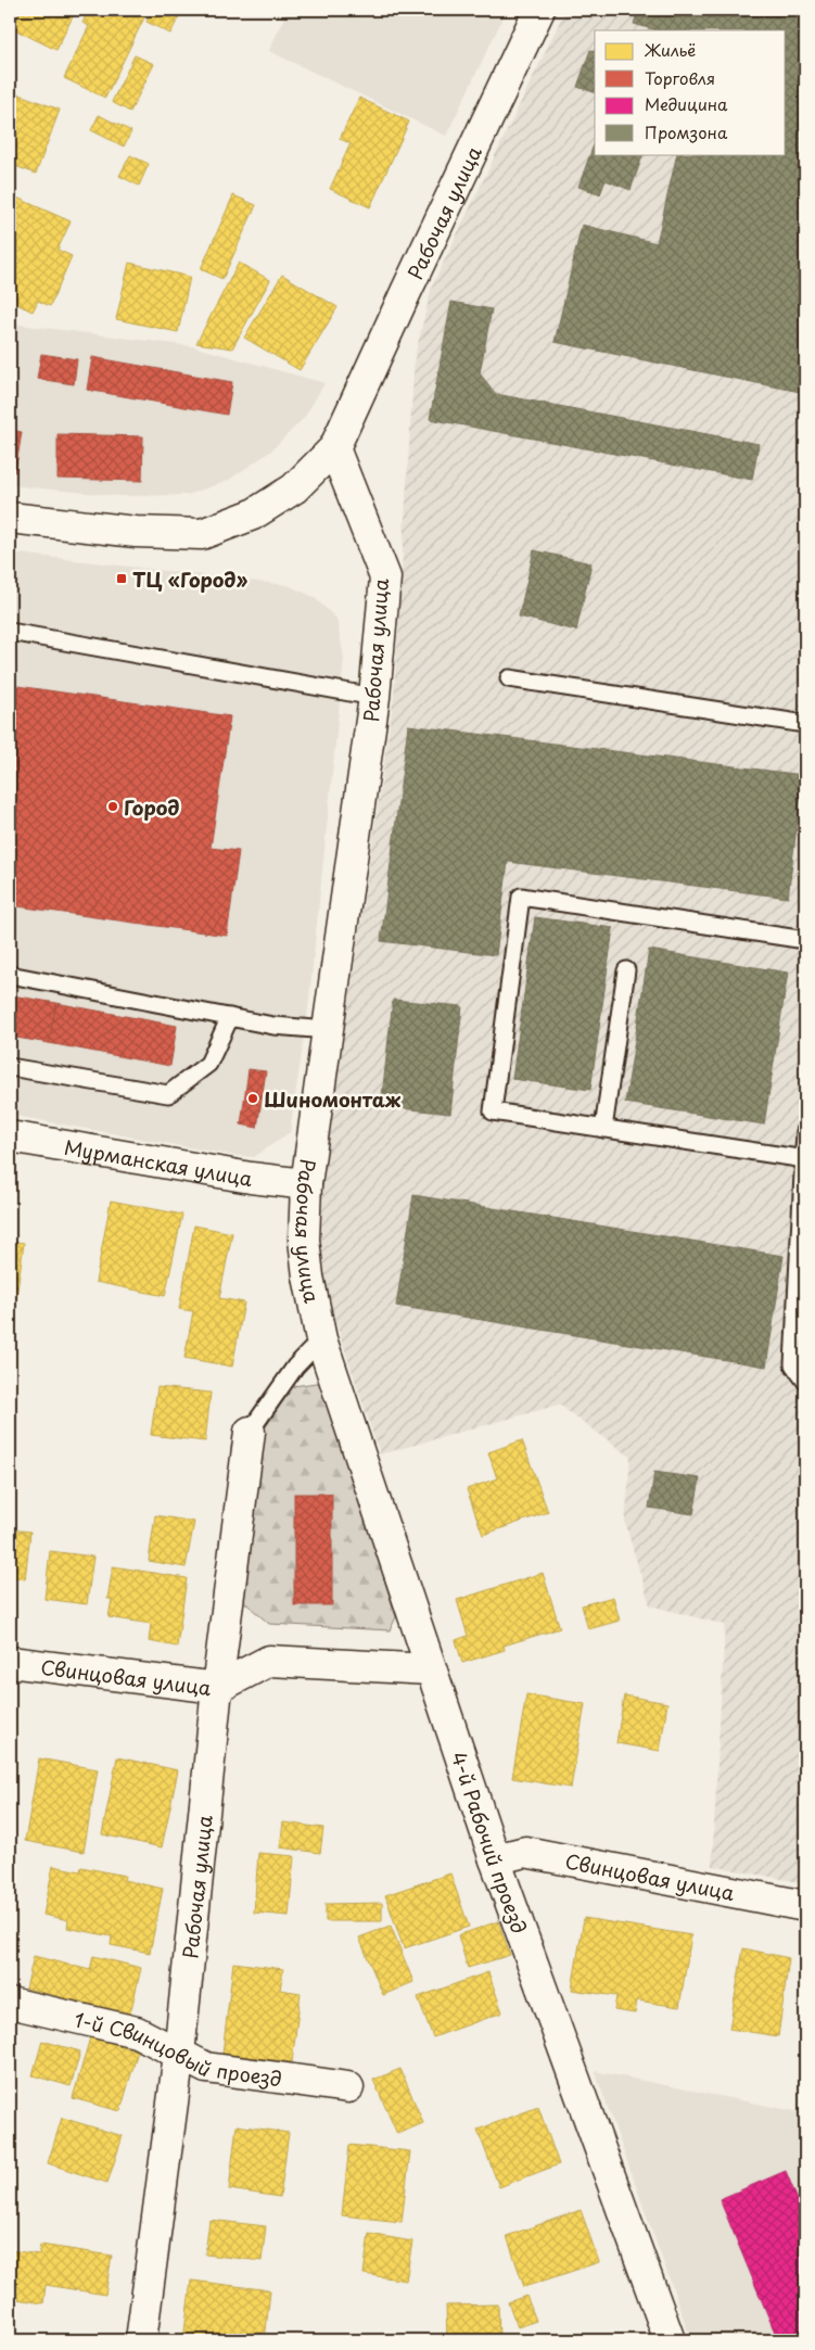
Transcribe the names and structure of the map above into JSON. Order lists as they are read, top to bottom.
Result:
{
  "streets": {
    "street": [
      "Рабочая улица",
      "Мурманская улица",
      "Свинцовая улица",
      "4-й Рабочий проезд",
      "1-й Свинцовый проезд"
    ]
  },
  "crossings": [
    ["Рабочая улица", "Мурманская улица"],
    ["Рабочая улица", "Свинцовая улица"],
    ["Рабочая улица", "4-й Рабочий проезд"],
    ["Рабочая улица", "1-й Свинцовый проезд"],
    ["Свинцовая улица", "4-й Рабочий проезд"]
  ],
  "places": {
    "transit": ["ТЦ «Город»"],
    "other": ["Город", "Шиномонтаж"]
  },
  "legend": [
    "Жильё",
    "Торговля",
    "Медицина",
    "Промзона"
  ]
}
